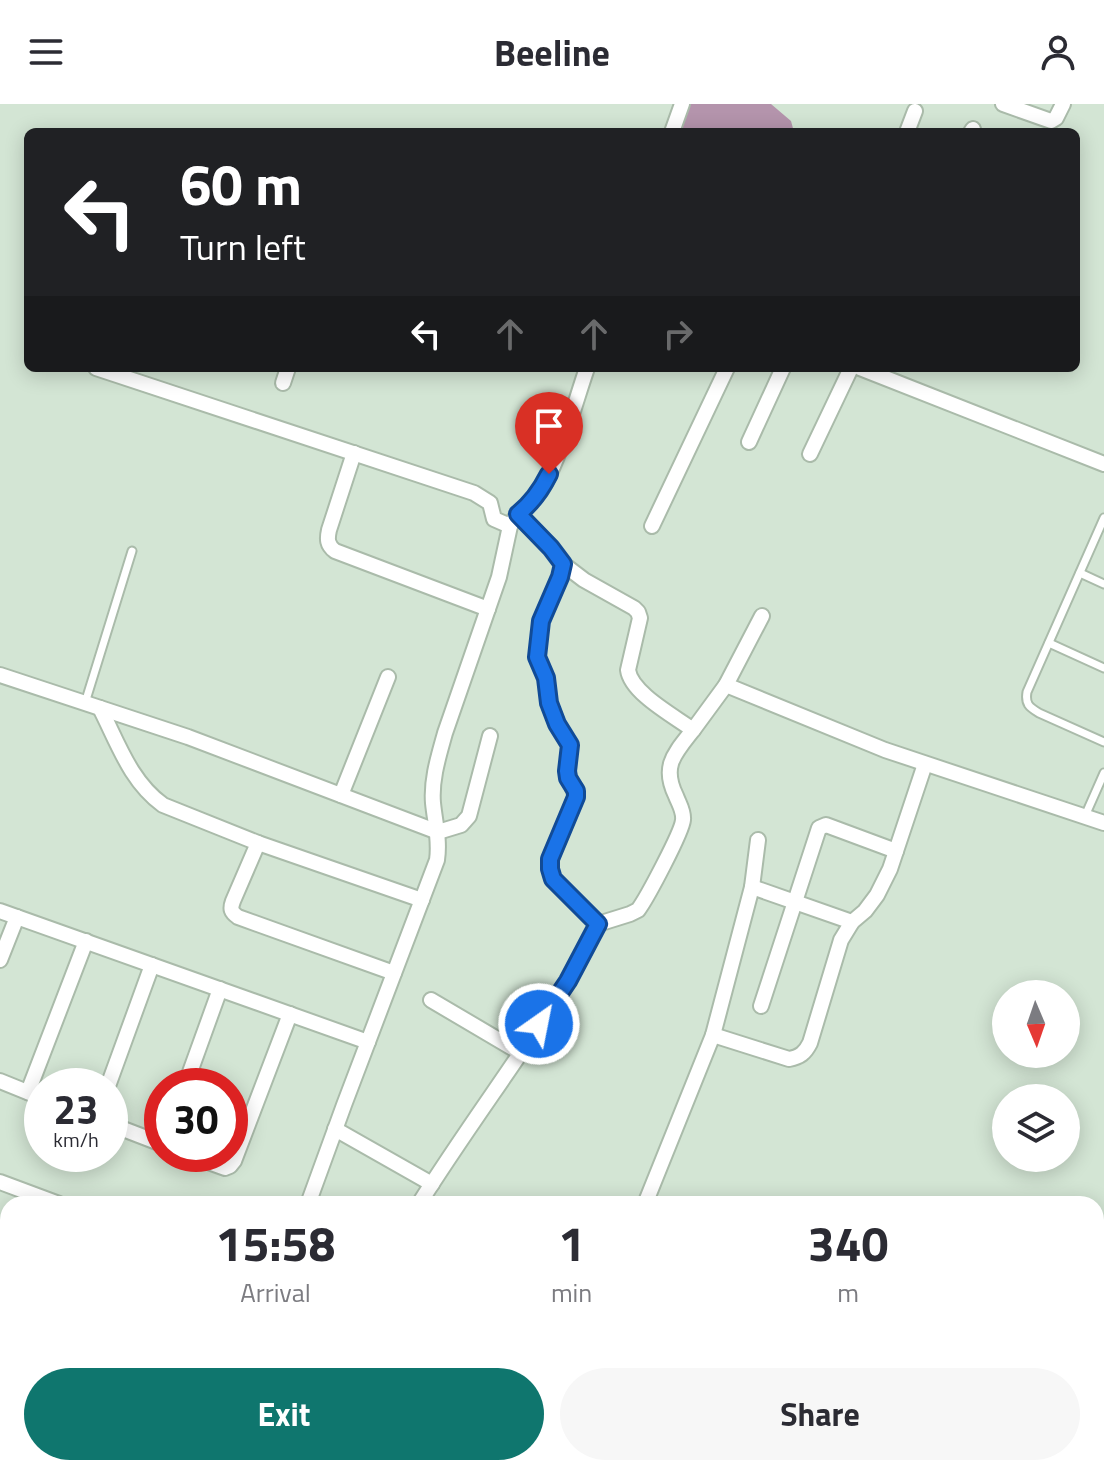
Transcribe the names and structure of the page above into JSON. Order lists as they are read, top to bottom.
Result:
{
  "north": "bottom",
  "page": {
    "header": "Beeline",
    "turn": ["60 m", "Turn left"],
    "speed": "23 km/h",
    "limit": "30",
    "eta": [
      "15:58",
      "Arrival",
      "1",
      "min",
      "340",
      "m"
    ],
    "buttons": ["Exit", "Share"]
  }
}
